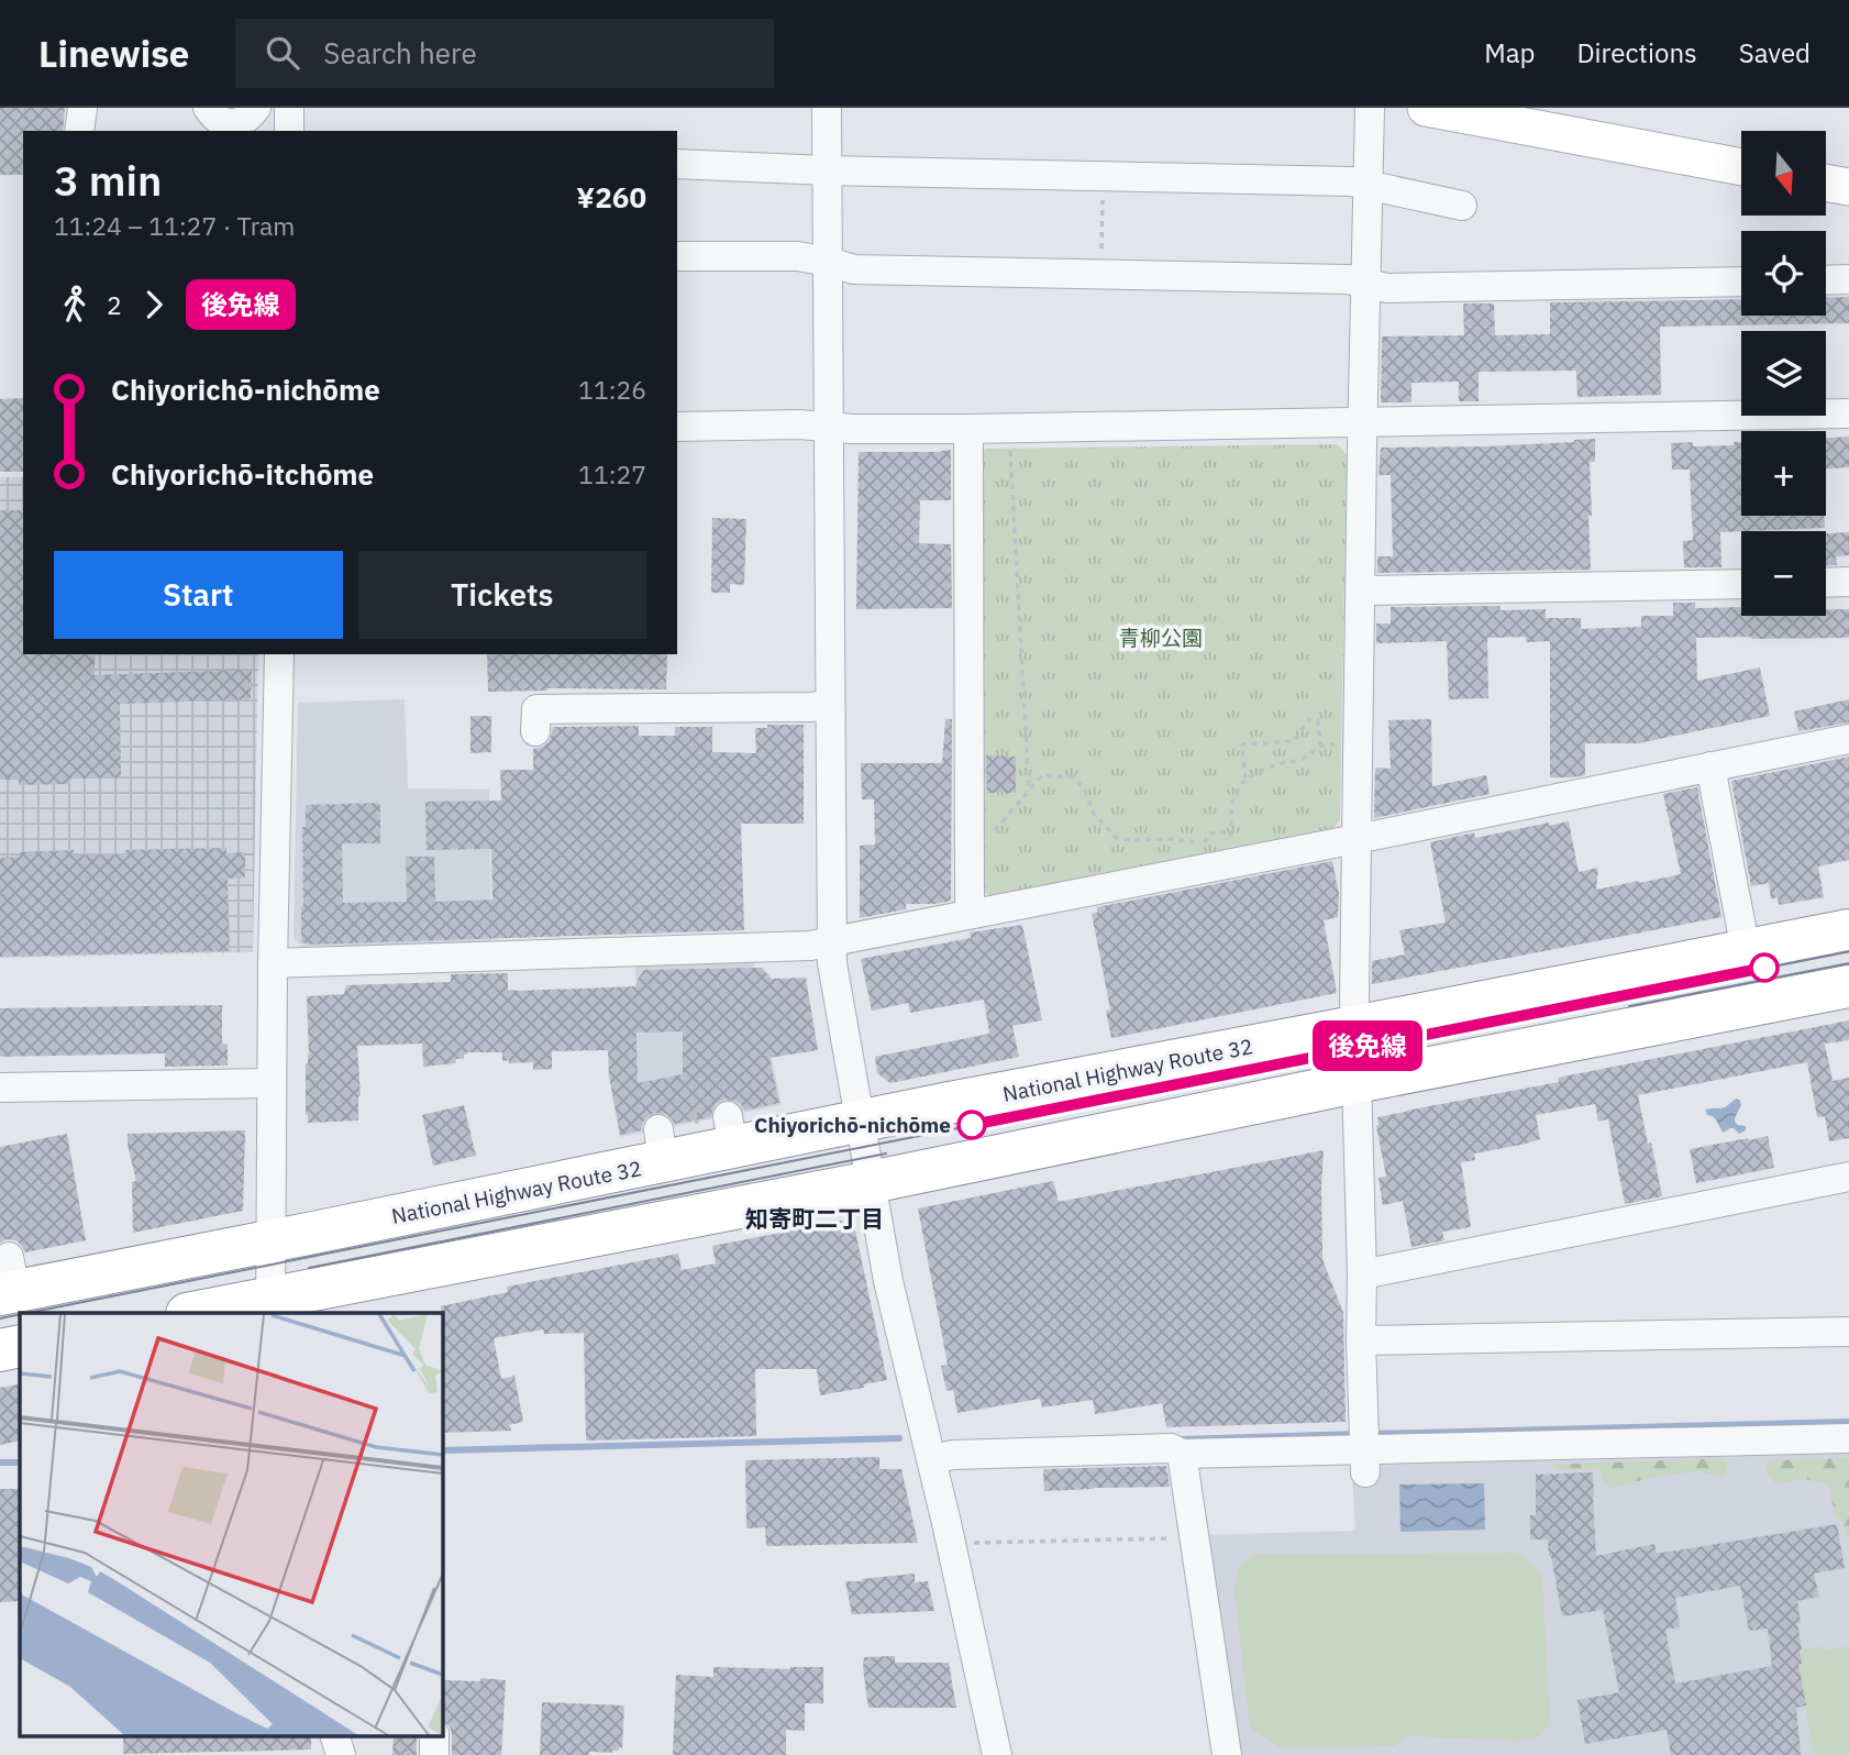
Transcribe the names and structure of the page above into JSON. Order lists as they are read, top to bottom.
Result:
{
  "streets": {
    "highway": ["National Highway Route 32"]
  },
  "districts": ["知寄町二丁目"],
  "parks": ["青柳公園"],
  "places": ["Chiyorichō-nichōme"],
  "lines": ["tram line 後免線"],
  "north": "bottom",
  "page": {
    "header": "Linewise",
    "search": "Search here",
    "nav": ["Map", "Directions", "Saved"],
    "on_map": "後免線",
    "map_buttons": ["+", "−"],
    "heading": ["3 min", "11:24 – 11:27 · Tram", "¥260"],
    "legs": ["2", "後免線"],
    "list": [
      {
        "name": "Chiyorichō-nichōme",
        "value": "11:26"
      },
      {
        "name": "Chiyorichō-itchōme",
        "value": "11:27"
      }
    ],
    "buttons": ["Start", "Tickets"]
  }
}
